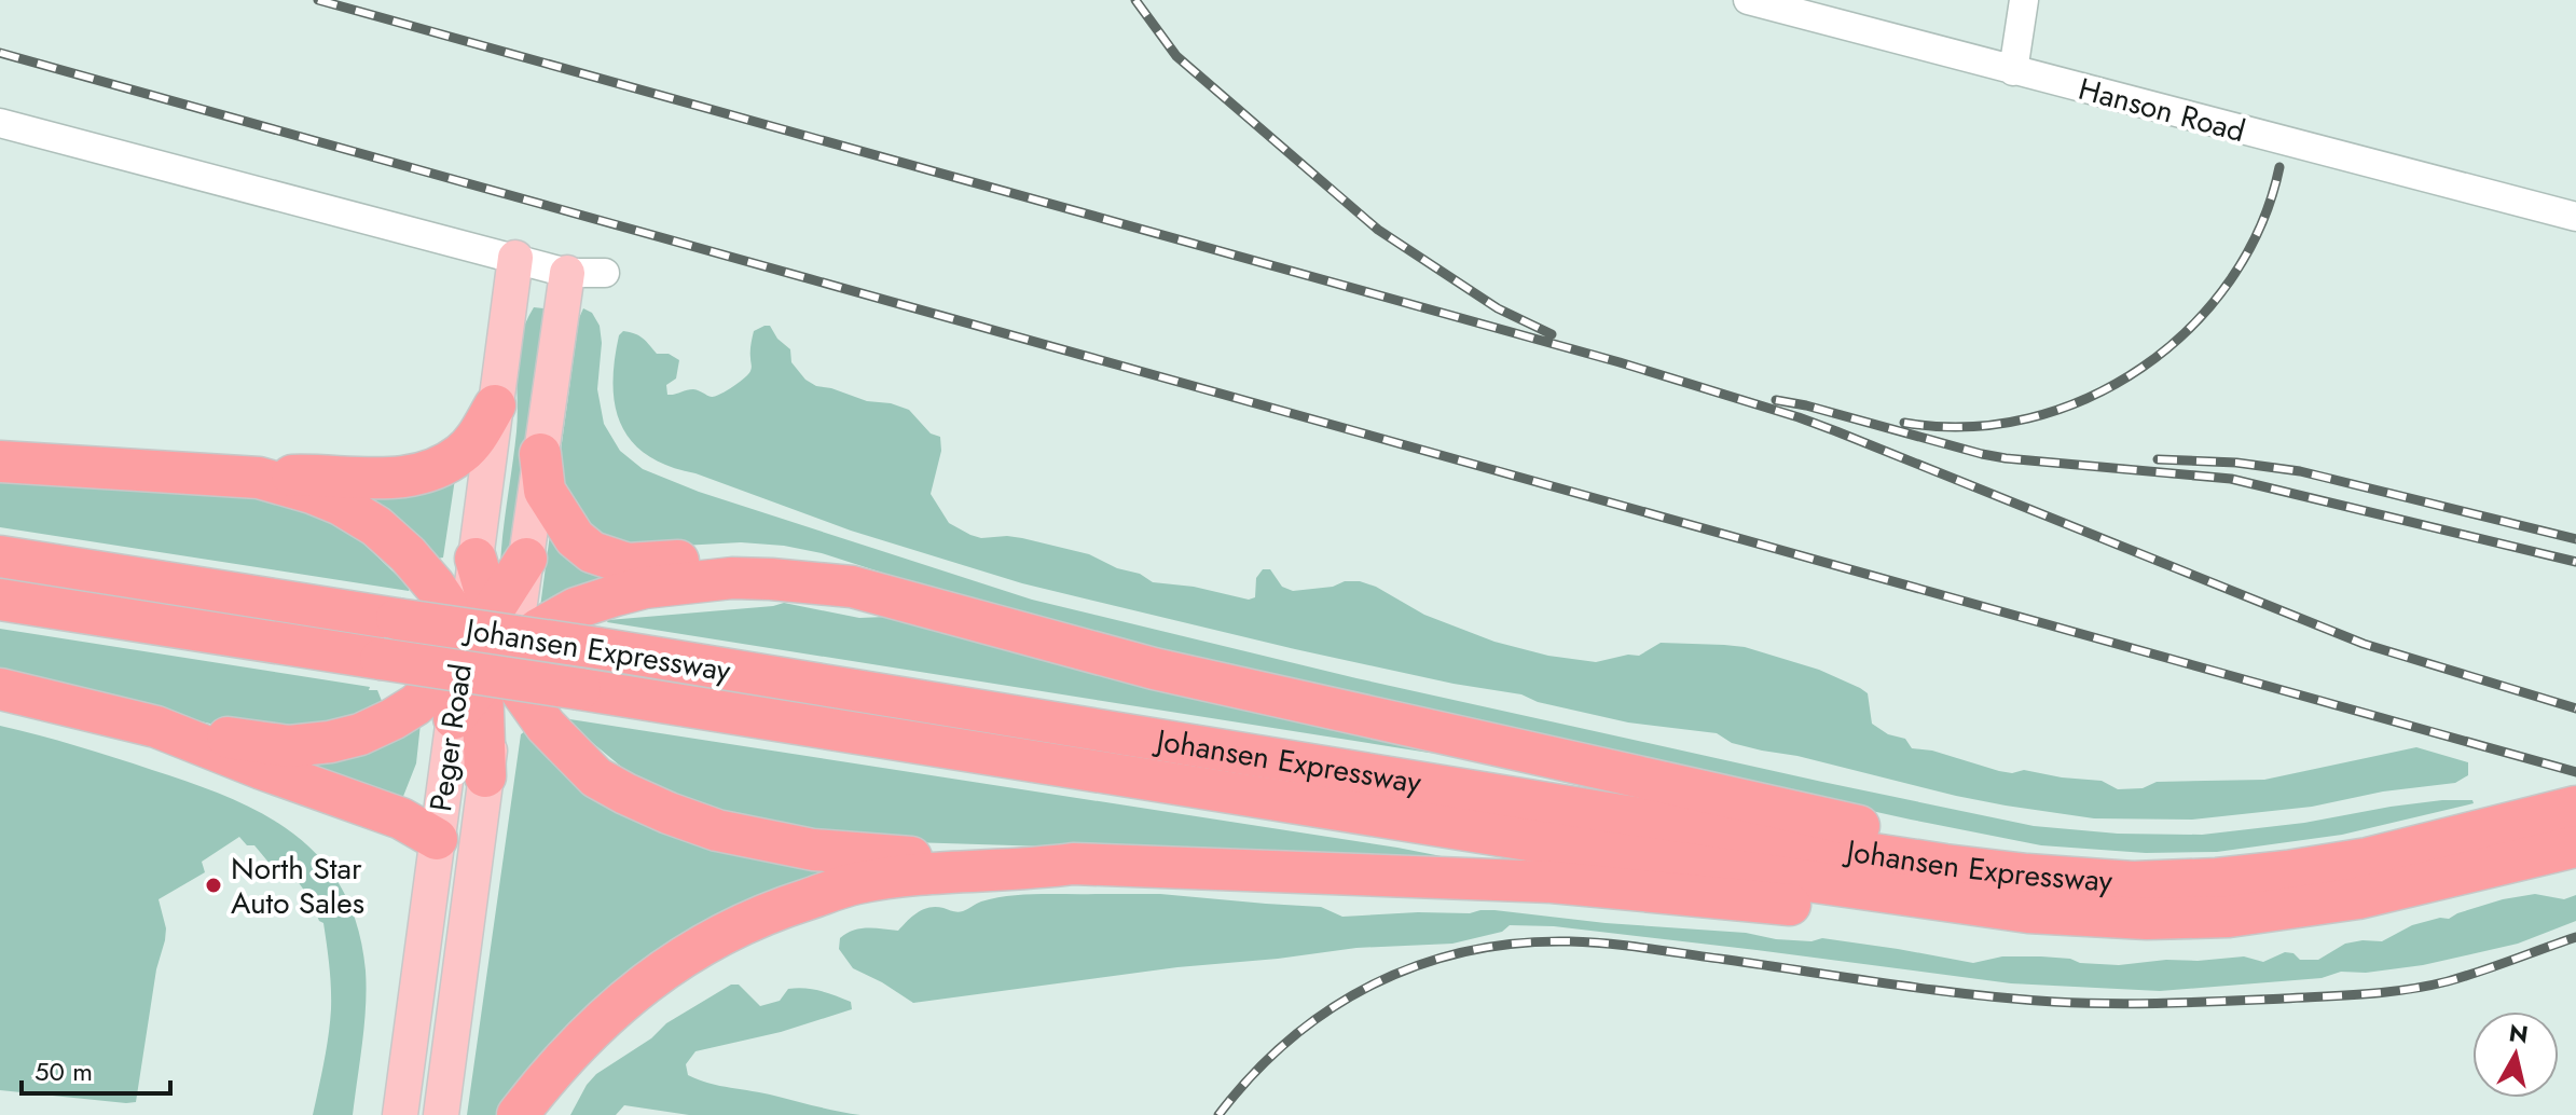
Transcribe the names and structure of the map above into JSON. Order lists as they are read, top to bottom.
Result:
{
  "streets": {
    "highway": ["Johansen Expressway"],
    "main road": ["Peger Road"],
    "street": ["Hanson Road"]
  },
  "places": ["North Star Auto Sales"],
  "scale_bar": "50 m",
  "north": "top"
}
